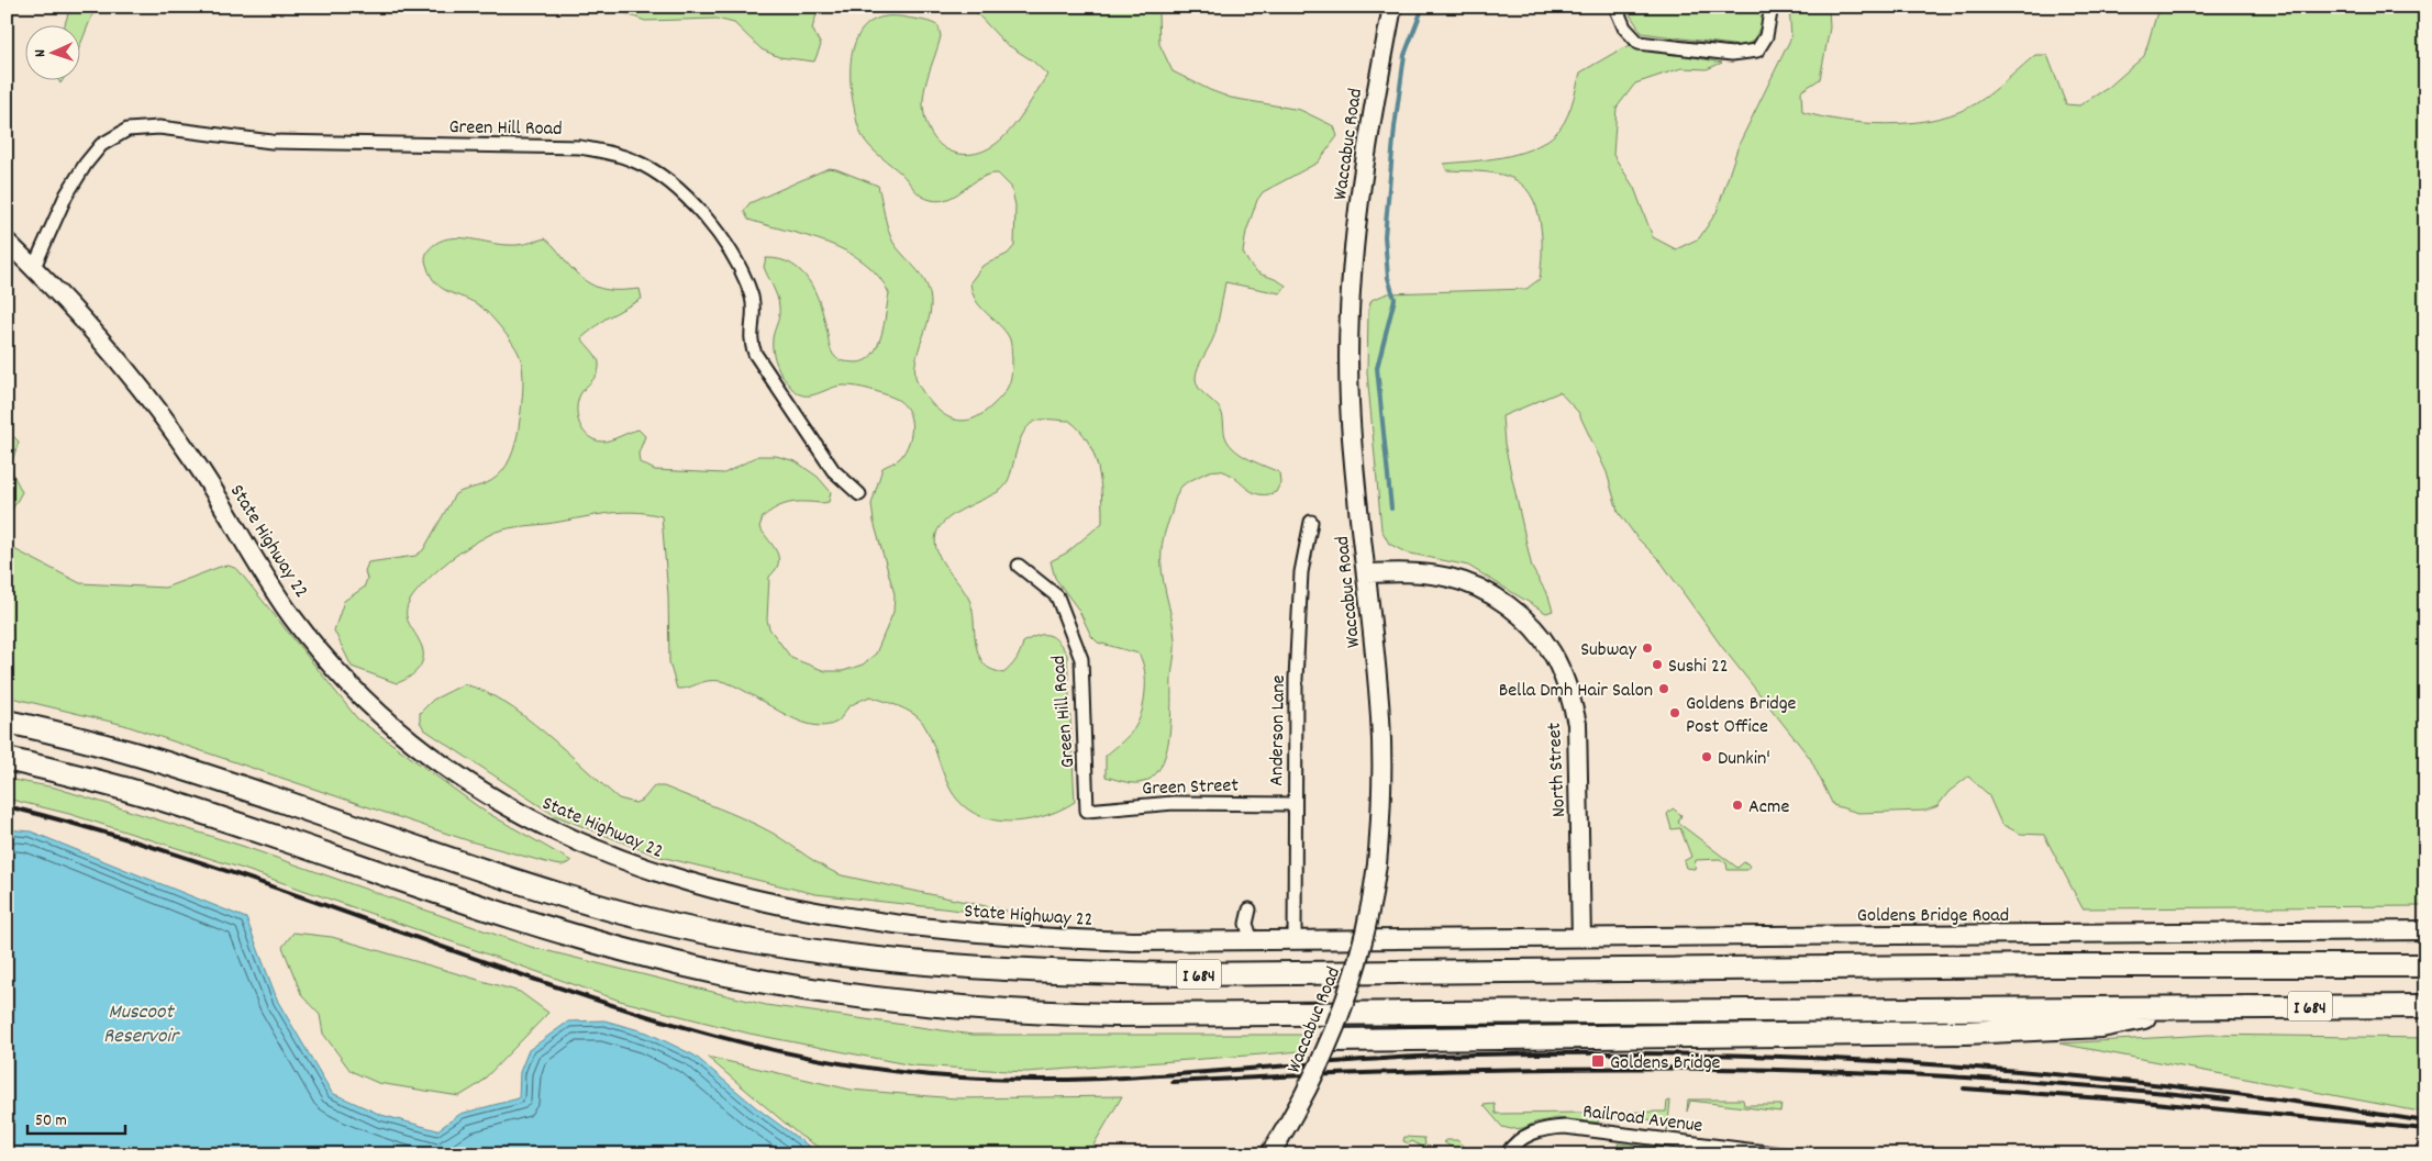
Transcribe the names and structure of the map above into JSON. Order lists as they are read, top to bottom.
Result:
{
  "streets": {
    "highway": ["I 684"],
    "main road": [
      "Waccabuc Road",
      "State Highway 22",
      "North Street",
      "Goldens Bridge Road"
    ],
    "street": [
      "Green Hill Road",
      "Anderson Lane",
      "Green Street",
      "Railroad Avenue"
    ]
  },
  "crossings": [
    ["Green Hill Road", "State Highway 22"],
    ["Green Hill Road", "Green Street"],
    ["Waccabuc Road", "North Street"],
    ["State Highway 22", "Anderson Lane"],
    ["State Highway 22", "Goldens Bridge Road"],
    ["Anderson Lane", "Green Street"],
    ["North Street", "Goldens Bridge Road"]
  ],
  "water": ["Muscoot Reservoir"],
  "places": {
    "other": [
      "Subway",
      "Sushi 22",
      "Bella Dmh Hair Salon",
      "Goldens Bridge Post Office",
      "Dunkin'",
      "Acme"
    ],
    "transit": ["Goldens Bridge"]
  },
  "scale_bar": "50 m",
  "north": "left"
}
